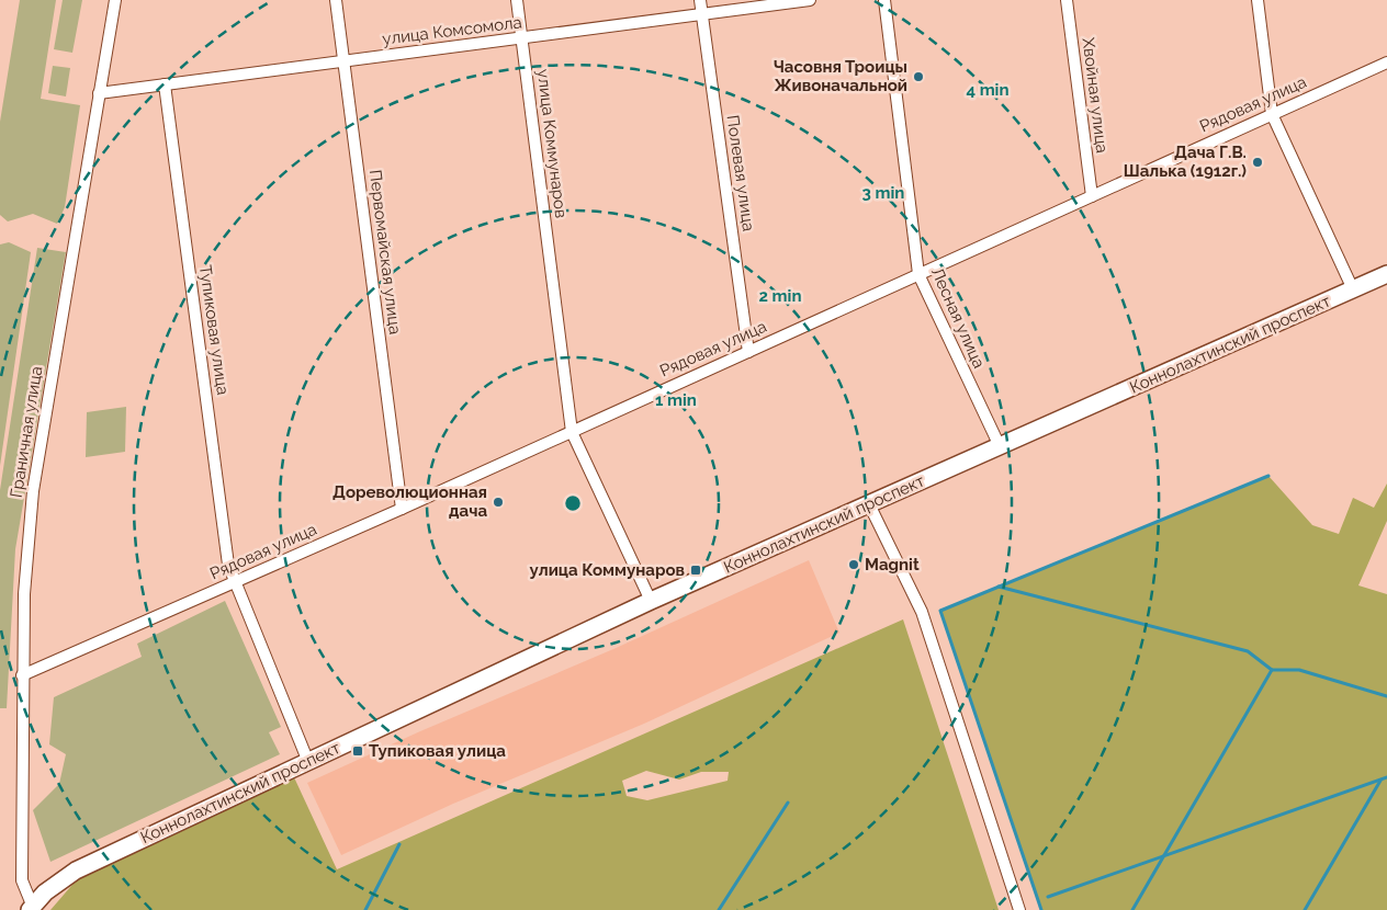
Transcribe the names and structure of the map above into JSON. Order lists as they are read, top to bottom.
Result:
{
  "streets": {
    "main road": ["Коннолахтинский проспект"],
    "street": [
      "улица Комсомола",
      "Хвойная улица",
      "Рядовая улица",
      "улица Коммунаров",
      "Полевая улица",
      "Первомайская улица",
      "Лесная улица",
      "Тупиковая улица",
      "Граничная улица"
    ]
  },
  "crossings": [
    ["улица Комсомола", "улица Коммунаров"],
    ["улица Комсомола", "Полевая улица"],
    ["улица Комсомола", "Первомайская улица"],
    ["улица Комсомола", "Тупиковая улица"],
    ["улица Комсомола", "Граничная улица"],
    ["Хвойная улица", "Рядовая улица"],
    ["Рядовая улица", "улица Коммунаров"],
    ["Рядовая улица", "Полевая улица"],
    ["Рядовая улица", "Первомайская улица"],
    ["Рядовая улица", "Лесная улица"],
    ["Рядовая улица", "Тупиковая улица"],
    ["Рядовая улица", "Граничная улица"],
    ["улица Коммунаров", "Коннолахтинский проспект"],
    ["Лесная улица", "Коннолахтинский проспект"],
    ["Тупиковая улица", "Коннолахтинский проспект"],
    ["Коннолахтинский проспект", "Граничная улица"]
  ],
  "places": {
    "other": [
      "Часовня Троицы Живоначальной",
      "Дача Г.В. Шалька (1912г.)",
      "Дореволюционная дача",
      "Magnit"
    ],
    "transit": ["улица Коммунаров", "Тупиковая улица"]
  },
  "rings": [
    "4 min",
    "3 min",
    "2 min",
    "1 min"
  ]
}
